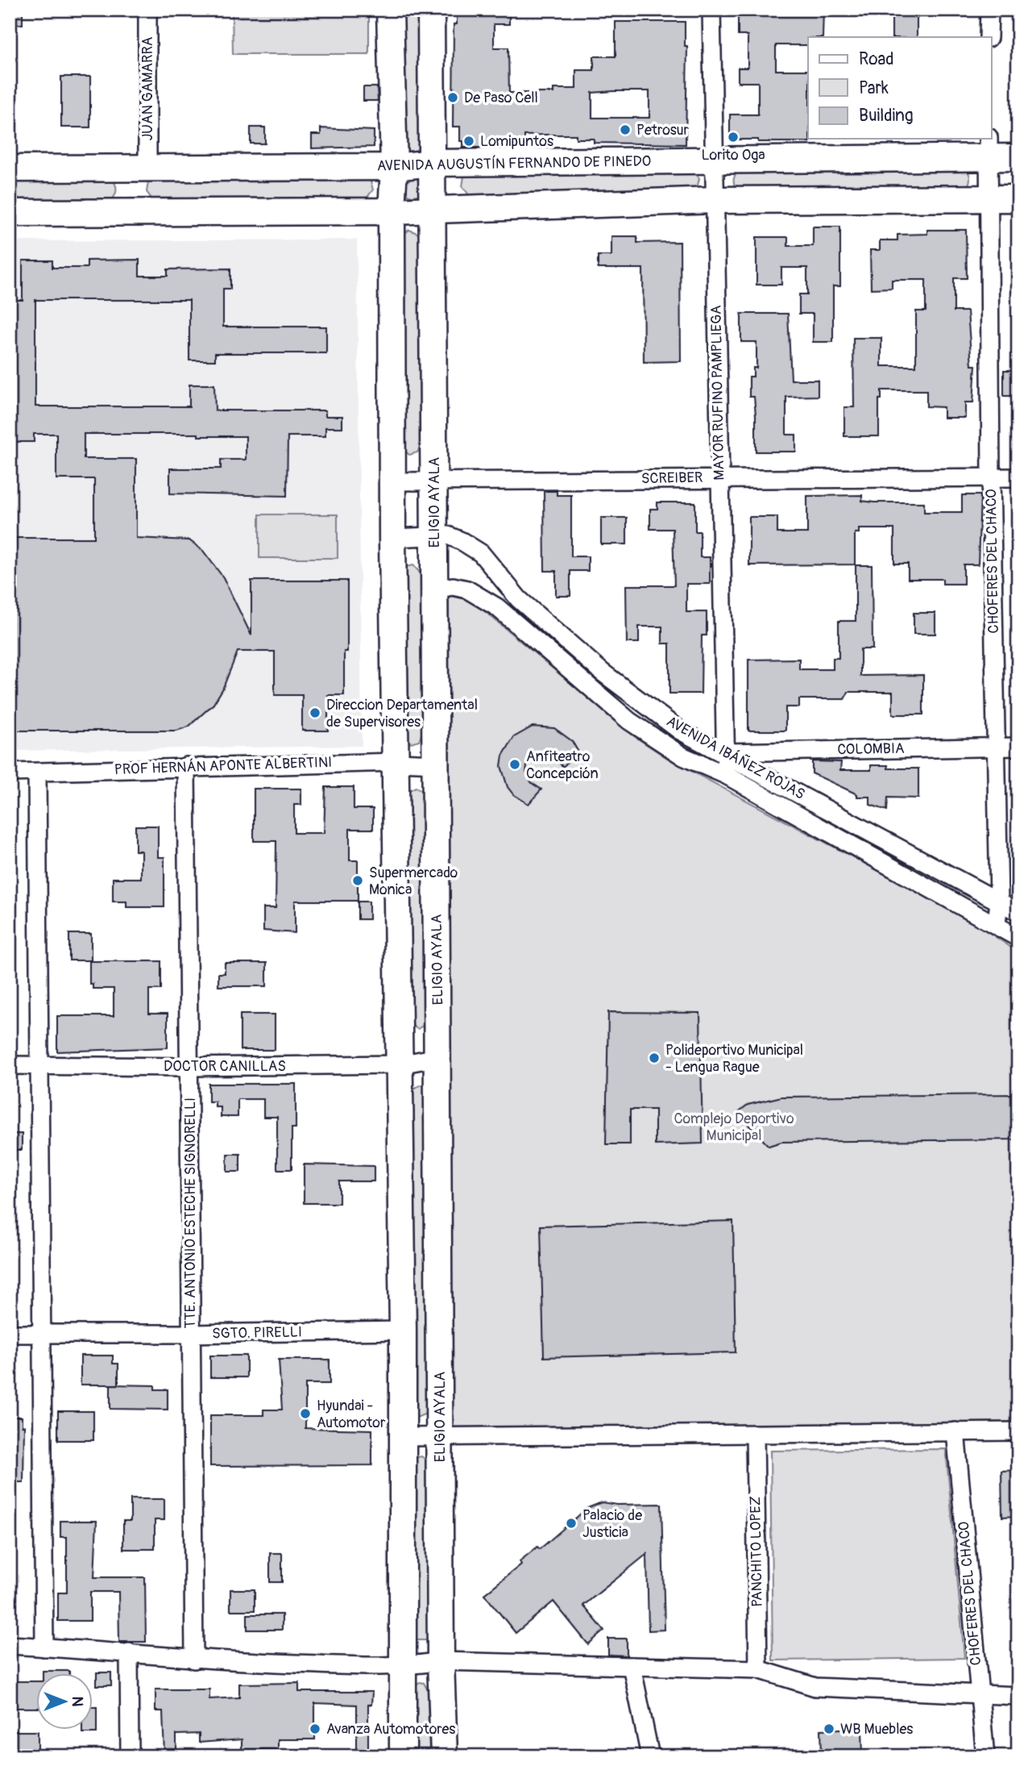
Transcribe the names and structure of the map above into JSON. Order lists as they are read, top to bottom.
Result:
{
  "streets": {
    "street": [
      "JUAN GAMARRA",
      "AVENIDA AUGUSTÍN FERNANDO DE PINEDO",
      "MAYOR RUFINO PAMPLIEGA",
      "SCREIBER",
      "ELIGIO AYALA",
      "CHOFERES DEL CHACO",
      "COLOMBIA",
      "AVENIDA IBÁÑEZ ROJAS",
      "PROF HERNÁN APONTE ALBERTINI",
      "DOCTOR CANILLAS",
      "TTE. ANTONIO ESTECHE SIGNORELLI",
      "SGTO. PIRELLI",
      "PANCHITO LOPEZ"
    ]
  },
  "crossings": [
    ["JUAN GAMARRA", "AVENIDA AUGUSTÍN FERNANDO DE PINEDO"],
    ["AVENIDA AUGUSTÍN FERNANDO DE PINEDO", "MAYOR RUFINO PAMPLIEGA"],
    ["AVENIDA AUGUSTÍN FERNANDO DE PINEDO", "ELIGIO AYALA"],
    ["AVENIDA AUGUSTÍN FERNANDO DE PINEDO", "CHOFERES DEL CHACO"],
    ["MAYOR RUFINO PAMPLIEGA", "SCREIBER"],
    ["MAYOR RUFINO PAMPLIEGA", "COLOMBIA"],
    ["MAYOR RUFINO PAMPLIEGA", "AVENIDA IBÁÑEZ ROJAS"],
    ["SCREIBER", "ELIGIO AYALA"],
    ["SCREIBER", "CHOFERES DEL CHACO"],
    ["ELIGIO AYALA", "AVENIDA IBÁÑEZ ROJAS"],
    ["ELIGIO AYALA", "PROF HERNÁN APONTE ALBERTINI"],
    ["ELIGIO AYALA", "DOCTOR CANILLAS"],
    ["CHOFERES DEL CHACO", "COLOMBIA"],
    ["CHOFERES DEL CHACO", "AVENIDA IBÁÑEZ ROJAS"],
    ["COLOMBIA", "AVENIDA IBÁÑEZ ROJAS"],
    ["PROF HERNÁN APONTE ALBERTINI", "TTE. ANTONIO ESTECHE SIGNORELLI"],
    ["DOCTOR CANILLAS", "TTE. ANTONIO ESTECHE SIGNORELLI"],
    ["TTE. ANTONIO ESTECHE SIGNORELLI", "SGTO. PIRELLI"]
  ],
  "parks": ["Complejo Deportivo Municipal"],
  "places": [
    "De Paso Cell",
    "Petrosur",
    "Lorito Oga",
    "Lomipuntos",
    "Direccion Departamental de Supervisores",
    "Anfiteatro Concepción",
    "Supermercado Monica",
    "Polideportivo Municipal - Lengua Rague",
    "Hyundai - Automotor",
    "Palacio de Justicia",
    "Avanza Automotores",
    "WB Muebles"
  ],
  "legend": ["Road", "Park", "Building"],
  "north": "right"
}
